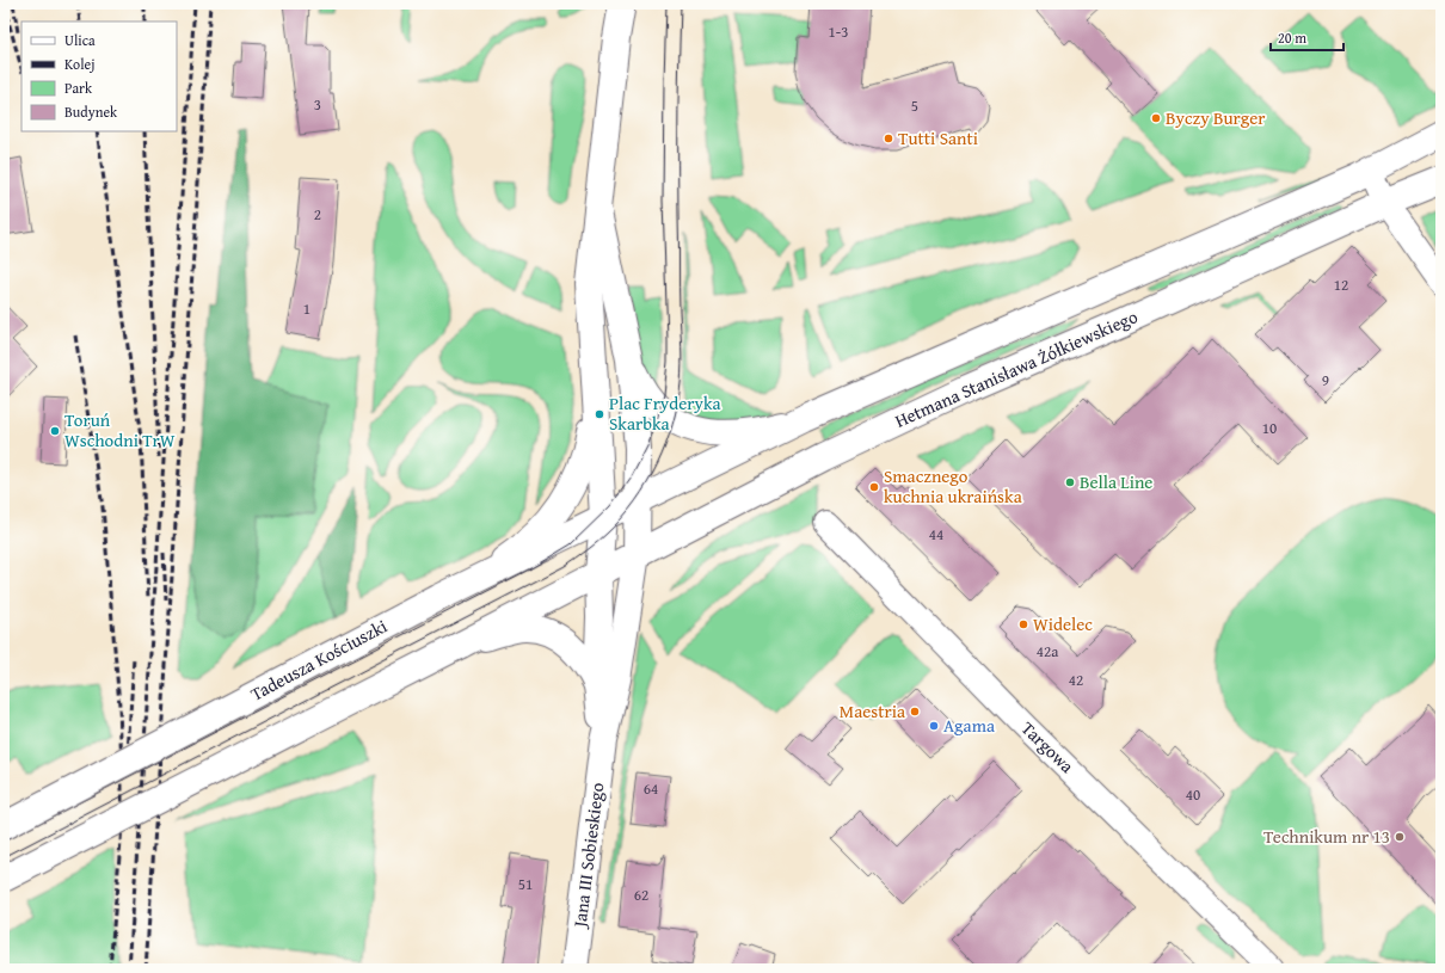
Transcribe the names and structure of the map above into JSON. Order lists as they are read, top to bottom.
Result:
{
  "streets": {
    "main road": ["Hetmana Stanisława Żółkiewskiego", "Tadeusza Kościuszki", "Jana III Sobieskiego"],
    "street": ["Targowa"]
  },
  "crossings": [
    ["Hetmana Stanisława Żółkiewskiego", "Jana III Sobieskiego"],
    ["Tadeusza Kościuszki", "Jana III Sobieskiego"]
  ],
  "places": [
    "Byczy Burger",
    "Tutti Santi",
    "Plac Fryderyka Skarbka",
    "Toruń Wschodni TrW",
    "Bella Line",
    "Smacznego kuchnia ukraińska",
    "Widelec",
    "Maestria",
    "Agama",
    "Technikum nr 13"
  ],
  "house_numbers": [
    "1-3",
    "3",
    "5",
    "2",
    "12",
    "1",
    "9",
    "10",
    "44",
    "42a",
    "42",
    "64",
    "40",
    "51",
    "62"
  ],
  "legend": [
    "Ulica",
    "Kolej",
    "Park",
    "Budynek"
  ],
  "scale_bar": "20 m"
}
